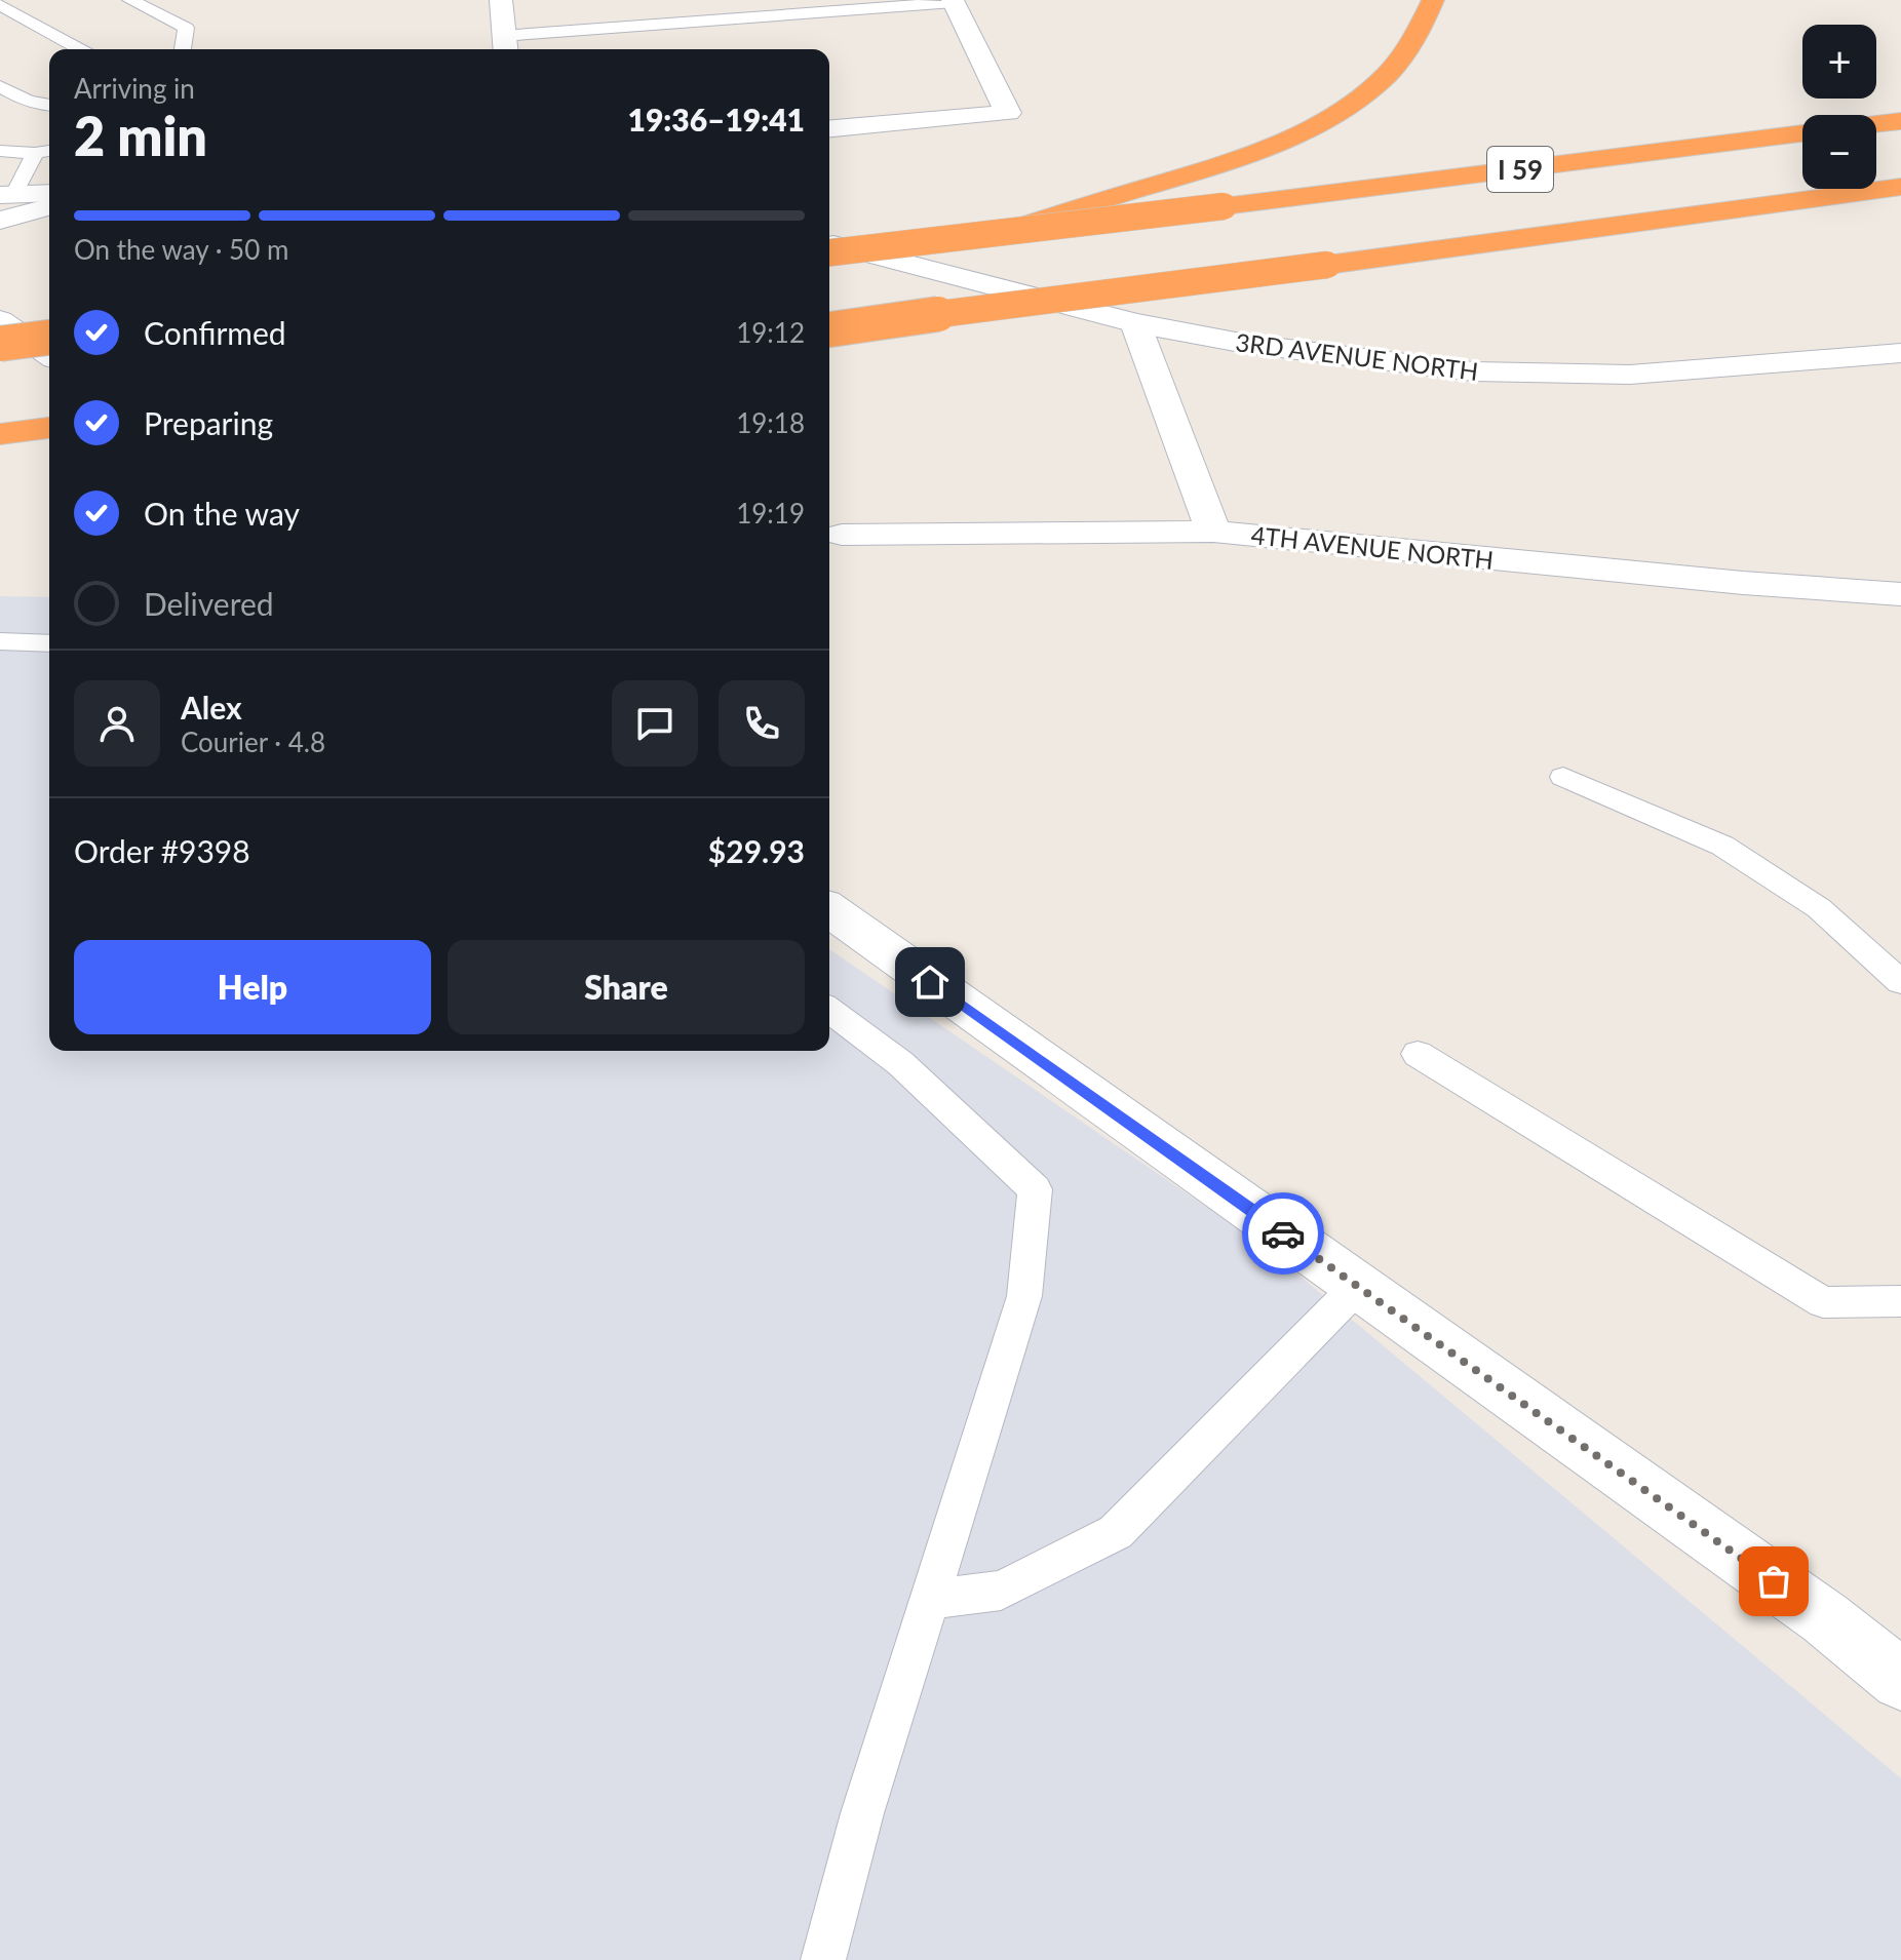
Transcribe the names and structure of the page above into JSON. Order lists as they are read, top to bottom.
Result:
{
  "streets": {
    "highway": ["I 59"],
    "street": ["3RD AVENUE NORTH", "4TH AVENUE NORTH"]
  },
  "page": {
    "map_buttons": ["+", "−"],
    "heading": ["2 min", "Arriving in", "19:36–19:41"],
    "panel": [
      "Alex",
      "Courier · 4.8",
      "Order #9398",
      "$29.93"
    ],
    "bar": "On the way · 50 m",
    "list": [
      ["Confirmed", "19:12"],
      ["Preparing", "19:18"],
      ["On the way", "19:19"],
      "Delivered"
    ],
    "buttons": ["Help", "Share"]
  }
}
